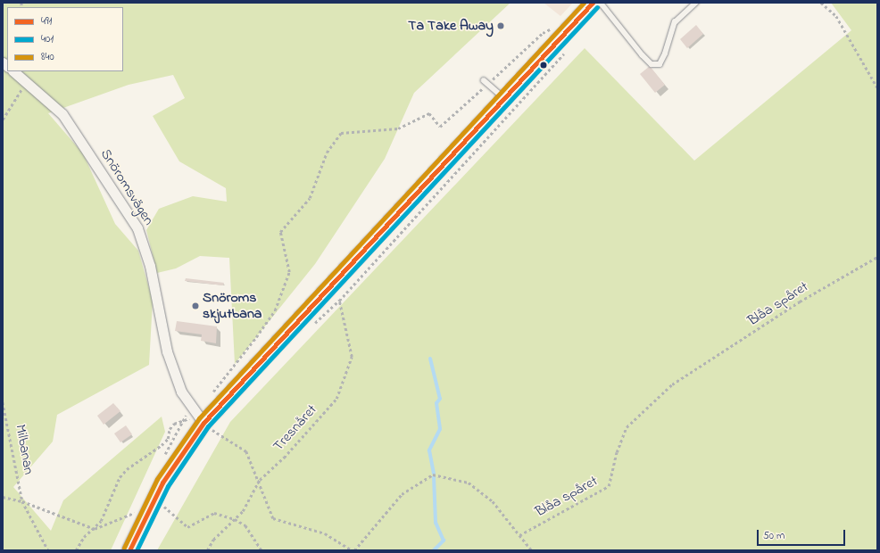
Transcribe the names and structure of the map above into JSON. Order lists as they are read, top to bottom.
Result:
{
  "streets": {
    "street": ["Snöromsvägen"],
    "path": ["Blåa spåret", "Tresnåret", "Milbanan"]
  },
  "places": ["Ta Take Away", "Snöroms skjutbana"],
  "lines": ["transit line 491", "transit line 840", "transit line 401"],
  "legend": ["491", "401", "840"],
  "scale_bar": "50 m"
}
